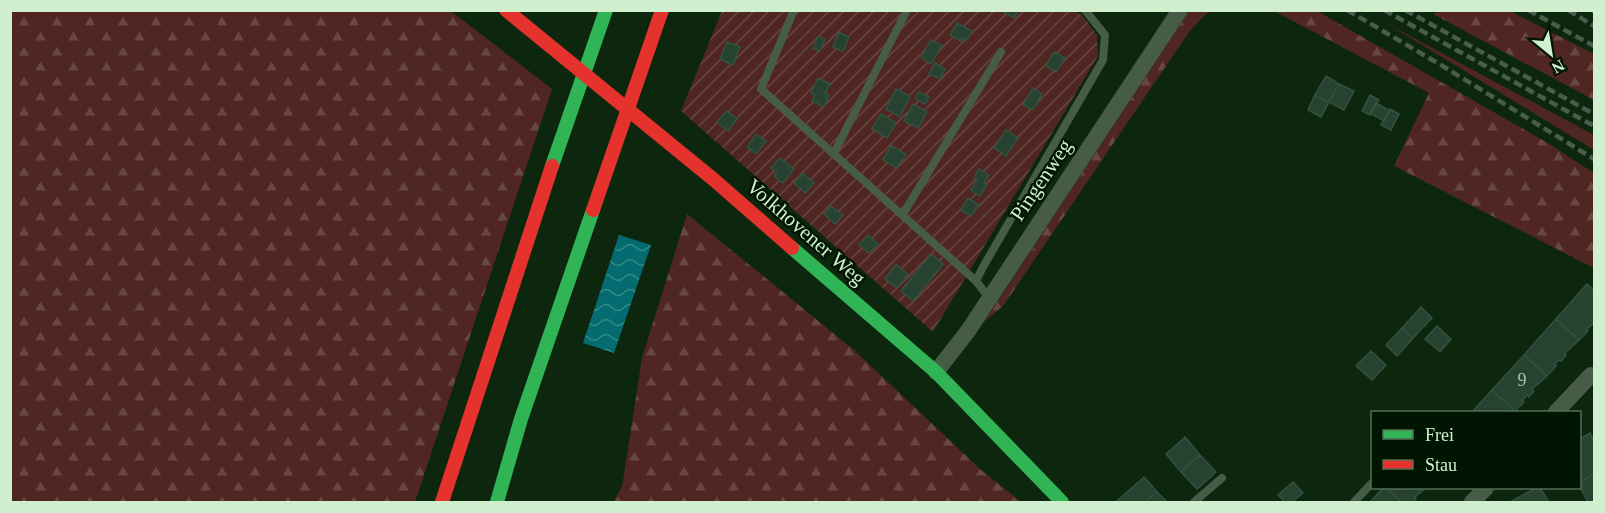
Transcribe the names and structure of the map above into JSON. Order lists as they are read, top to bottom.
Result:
{
  "streets": {
    "main road": ["Volkhovener Weg"],
    "street": ["Pingenweg"]
  },
  "crossings": [
    ["Pingenweg", "Volkhovener Weg"]
  ],
  "house_numbers": ["9"],
  "legend": ["Frei", "Stau"],
  "north": "bottom right"
}
